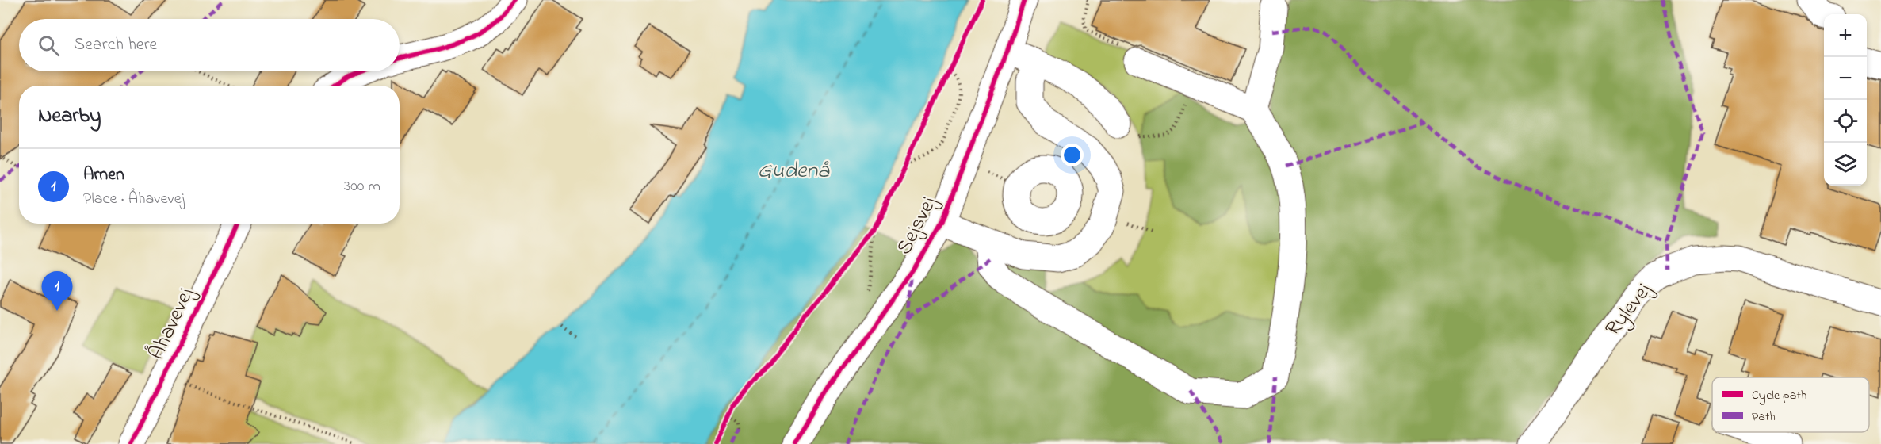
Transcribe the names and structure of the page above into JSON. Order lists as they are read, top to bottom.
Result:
{
  "streets": {
    "street": ["Sejsvej", "Rylevej", "Åhavevej"]
  },
  "water": ["Gudenå"],
  "legend": ["Cycle path", "Path"],
  "page": {
    "map_buttons": ["+", "−"],
    "search": "Search here",
    "heading": "Nearby",
    "list": [
      {
        "mark": "1",
        "name": "Arnen",
        "note": "Place · Åhavevej",
        "value": "300 m"
      }
    ],
    "pins": "1"
  }
}
